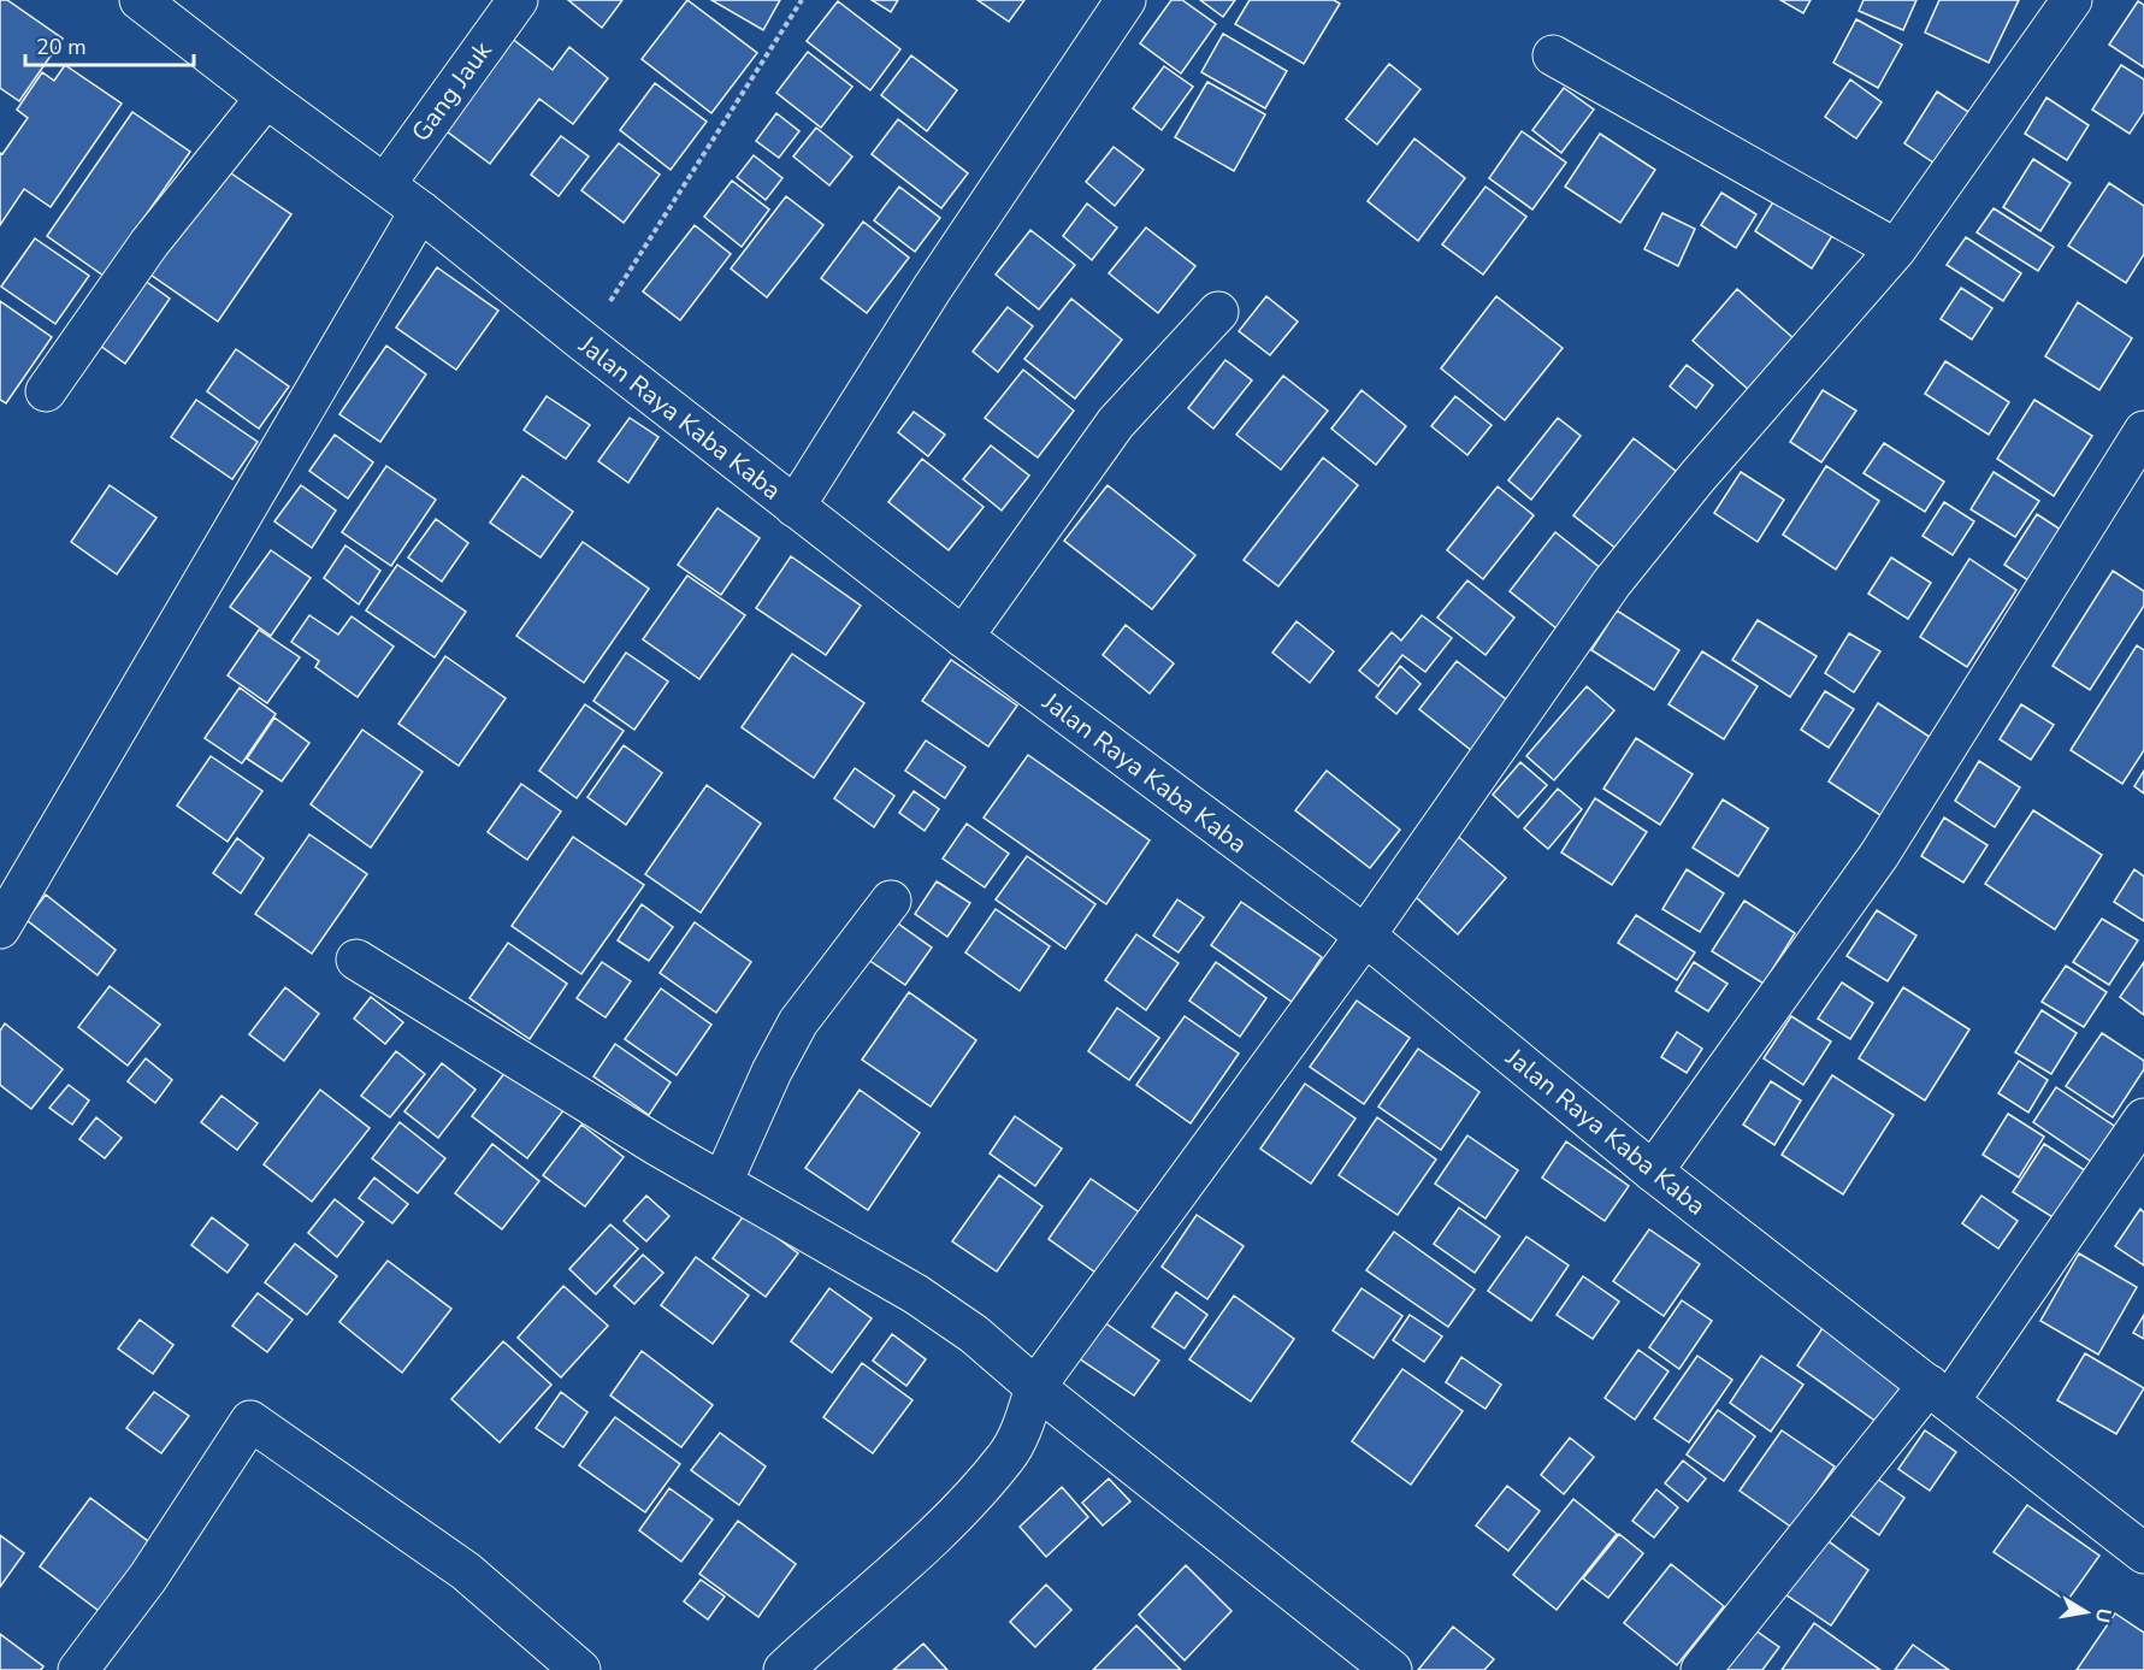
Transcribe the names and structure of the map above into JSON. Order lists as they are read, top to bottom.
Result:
{
  "streets": {
    "street": ["Gang Jauk", "Jalan Raya Kaba Kaba"]
  },
  "crossings": [
    ["Gang Jauk", "Jalan Raya Kaba Kaba"]
  ],
  "scale_bar": "20 m",
  "north": "right"
}
